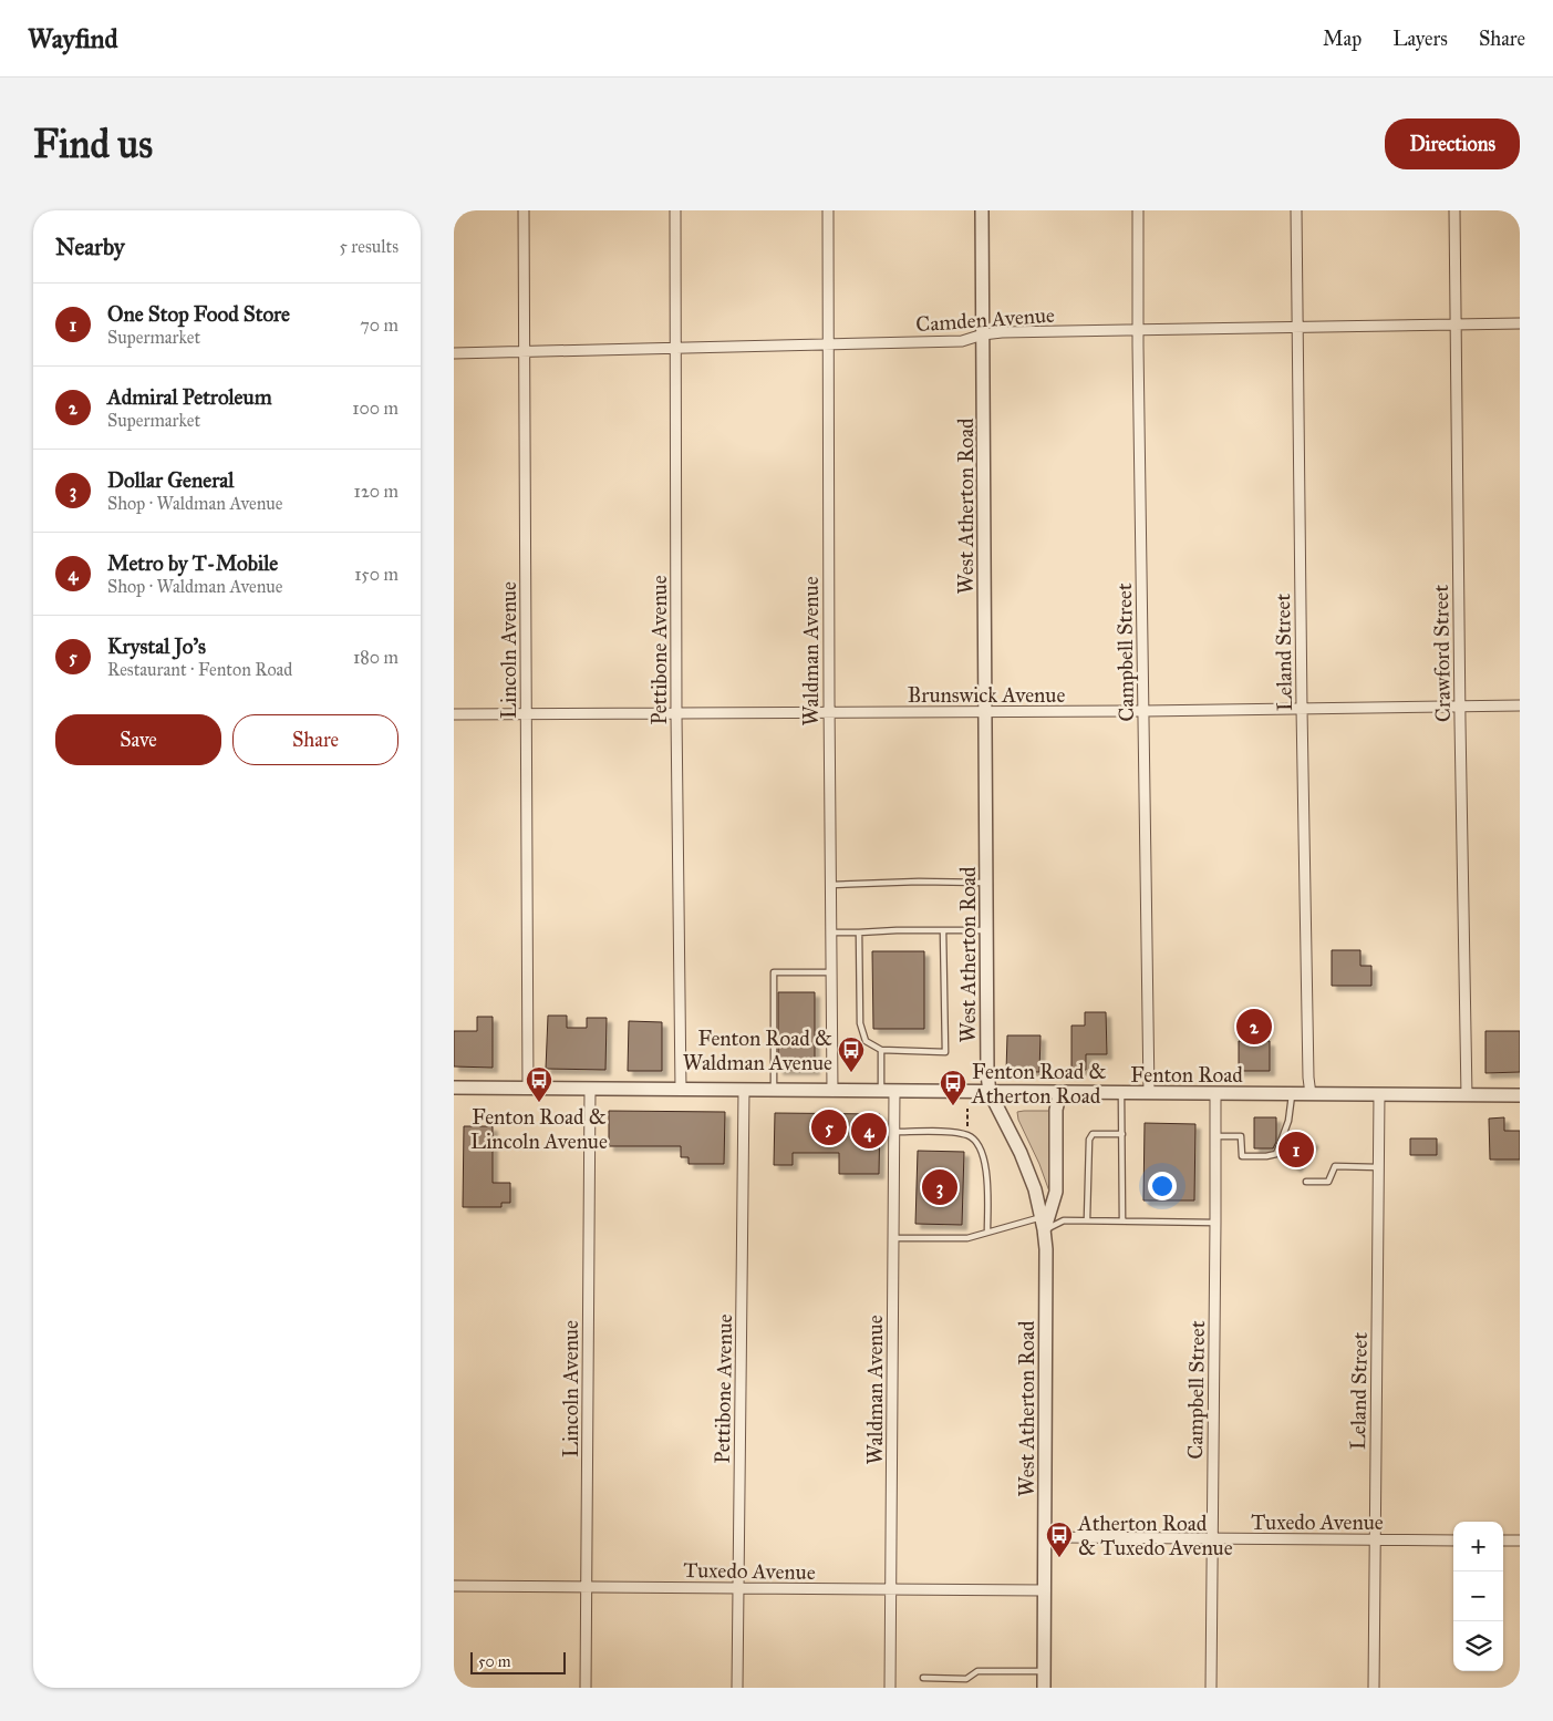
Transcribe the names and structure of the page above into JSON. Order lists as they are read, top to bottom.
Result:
{
  "streets": {
    "street": [
      "Camden Avenue",
      "West Atherton Road",
      "Lincoln Avenue",
      "Pettibone Avenue",
      "Waldman Avenue",
      "Campbell Street",
      "Leland Street",
      "Crawford Street",
      "Brunswick Avenue",
      "Fenton Road",
      "Tuxedo Avenue"
    ]
  },
  "crossings": [
    ["Camden Avenue", "West Atherton Road"],
    ["Camden Avenue", "Lincoln Avenue"],
    ["Camden Avenue", "Pettibone Avenue"],
    ["Camden Avenue", "Waldman Avenue"],
    ["Camden Avenue", "Campbell Street"],
    ["Camden Avenue", "Leland Street"],
    ["Camden Avenue", "Crawford Street"],
    ["West Atherton Road", "Brunswick Avenue"],
    ["West Atherton Road", "Fenton Road"],
    ["West Atherton Road", "Tuxedo Avenue"],
    ["Lincoln Avenue", "Brunswick Avenue"],
    ["Lincoln Avenue", "Fenton Road"],
    ["Lincoln Avenue", "Tuxedo Avenue"],
    ["Pettibone Avenue", "Brunswick Avenue"],
    ["Pettibone Avenue", "Fenton Road"],
    ["Pettibone Avenue", "Tuxedo Avenue"],
    ["Waldman Avenue", "Brunswick Avenue"],
    ["Waldman Avenue", "Fenton Road"],
    ["Waldman Avenue", "Tuxedo Avenue"],
    ["Campbell Street", "Brunswick Avenue"],
    ["Campbell Street", "Fenton Road"],
    ["Campbell Street", "Tuxedo Avenue"],
    ["Leland Street", "Brunswick Avenue"],
    ["Leland Street", "Fenton Road"],
    ["Leland Street", "Tuxedo Avenue"],
    ["Crawford Street", "Brunswick Avenue"],
    ["Crawford Street", "Fenton Road"]
  ],
  "places": {
    "bus stop": [
      "Fenton Road & Waldman Avenue",
      "Fenton Road & Lincoln Avenue",
      "Fenton Road & Atherton Road",
      "Atherton Road & Tuxedo Avenue"
    ]
  },
  "scale_bar": "50 m",
  "page": {
    "header": "Wayfind",
    "nav": ["Map", "Layers", "Share"],
    "buttons": [
      "Directions",
      ["Save", "Share"]
    ],
    "title": "Find us",
    "heading": ["Nearby", "5 results"],
    "list": [
      {
        "mark": "1",
        "name": "One Stop Food Store",
        "note": "Supermarket",
        "value": "70 m"
      },
      {
        "mark": "2",
        "name": "Admiral Petroleum",
        "note": "Supermarket",
        "value": "100 m"
      },
      {
        "mark": "3",
        "name": "Dollar General",
        "note": "Shop · Waldman Avenue",
        "value": "120 m"
      },
      {
        "mark": "4",
        "name": "Metro by T-Mobile",
        "note": "Shop · Waldman Avenue",
        "value": "150 m"
      },
      {
        "mark": "5",
        "name": "Krystal Jo's",
        "note": "Restaurant · Fenton Road",
        "value": "180 m"
      }
    ],
    "pins": [
      "2",
      "5",
      "4",
      "1",
      "3"
    ],
    "map_buttons": ["+", "−"],
    "scale": "50 m"
  }
}
